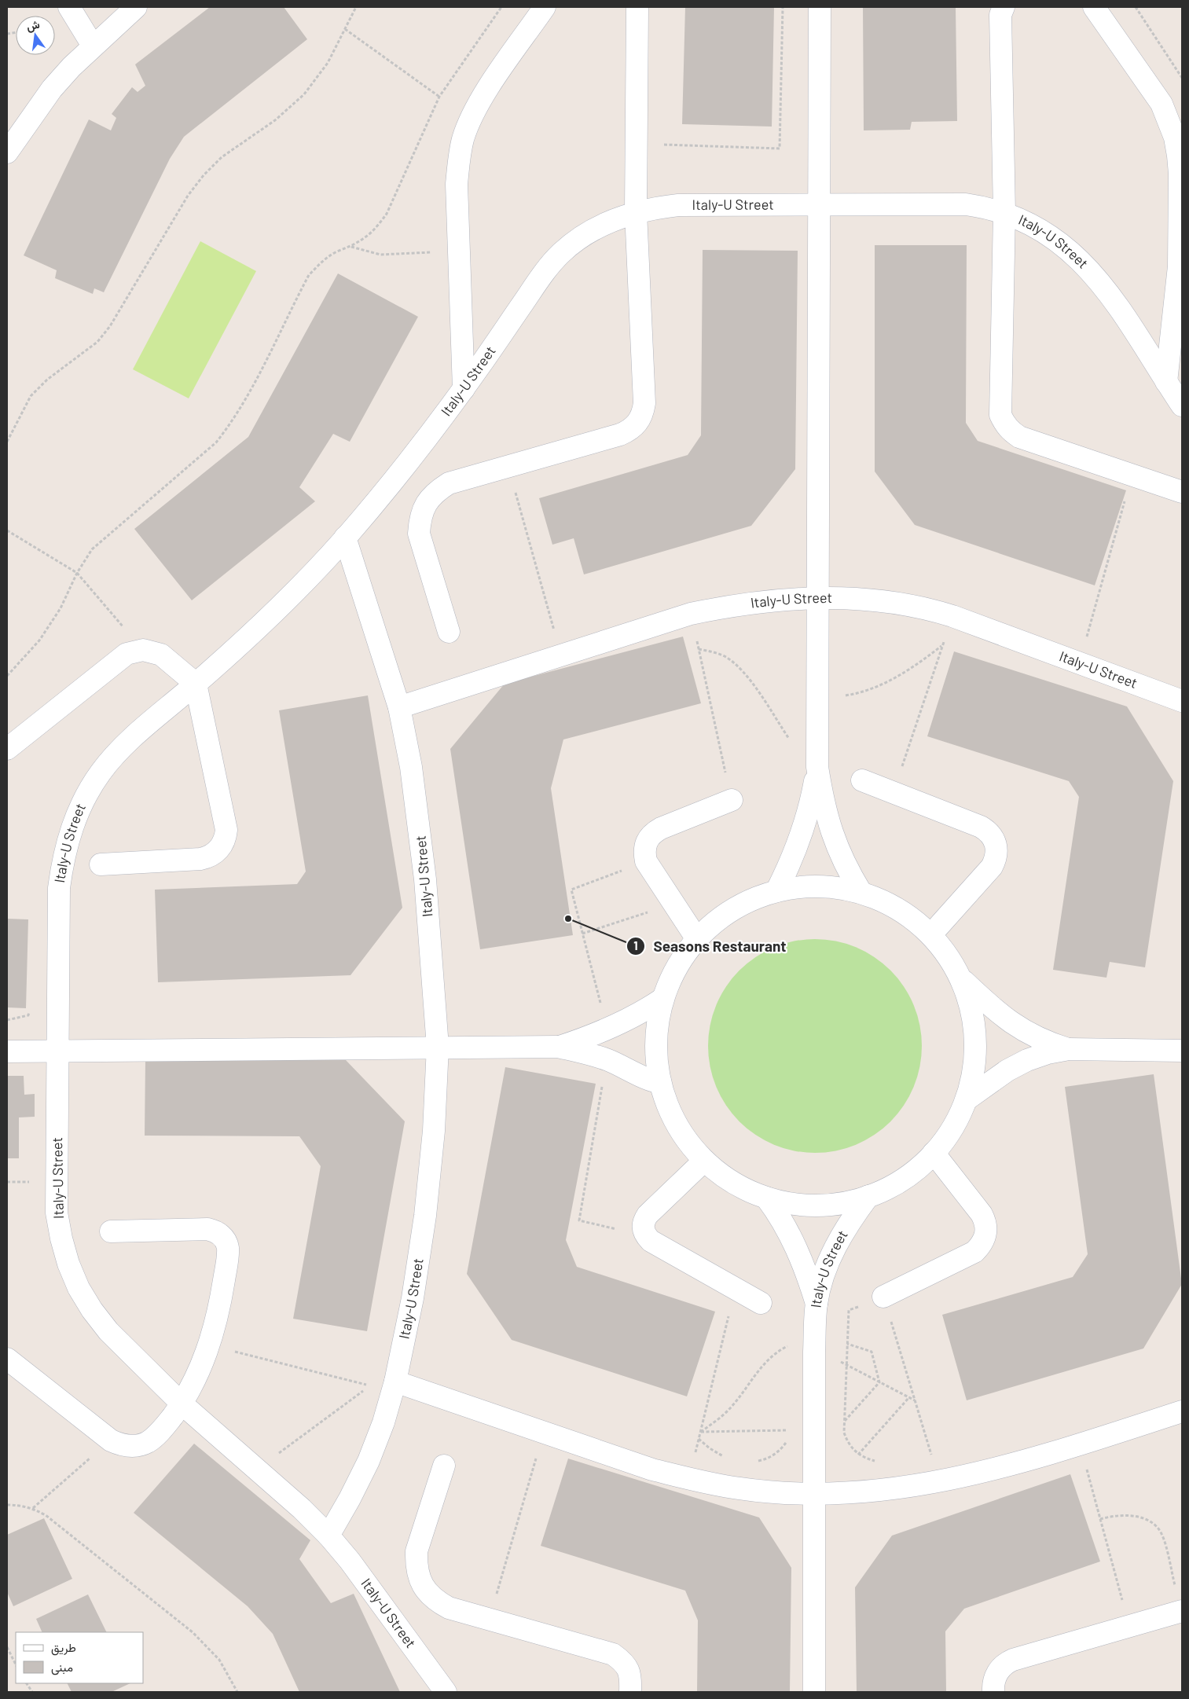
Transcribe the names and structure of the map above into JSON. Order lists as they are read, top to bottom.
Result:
{
  "streets": {
    "street": ["Italy-U Street"]
  },
  "places": ["Seasons Restaurant"],
  "legend": ["طريق", "مبنى"],
  "north": "top"
}
